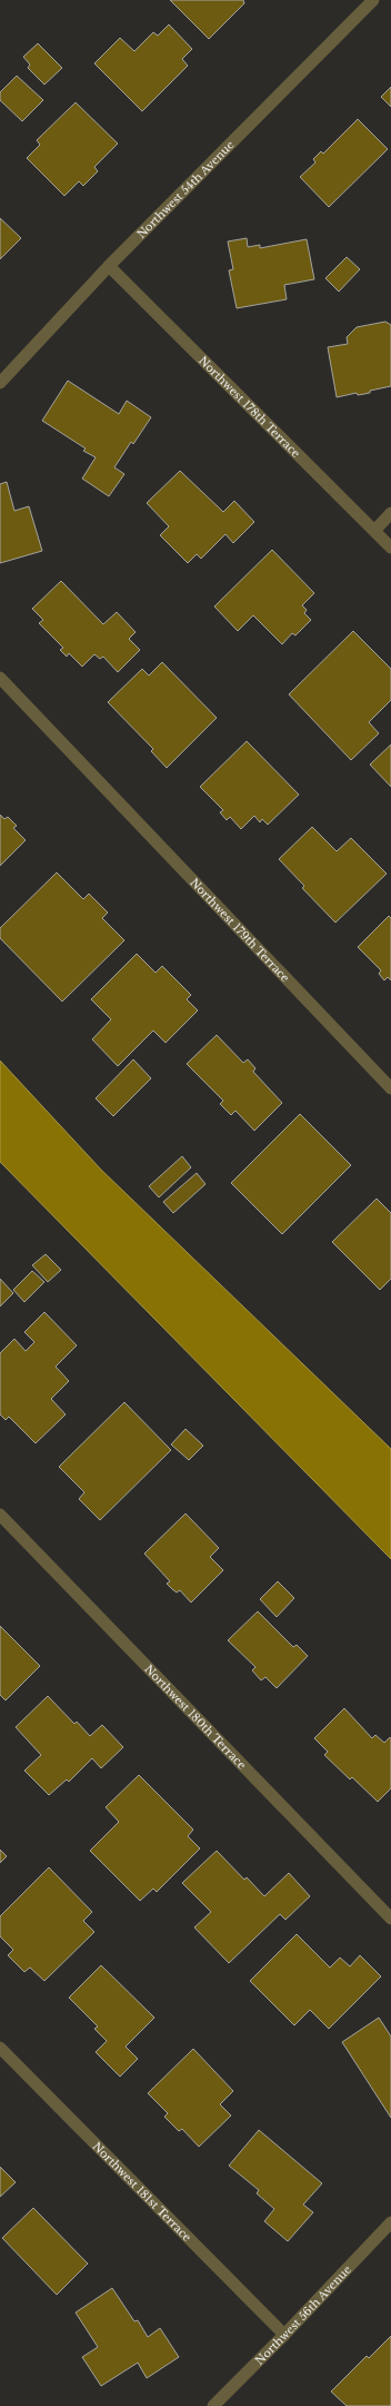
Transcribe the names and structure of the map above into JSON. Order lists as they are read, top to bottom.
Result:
{
  "streets": {
    "street": [
      "Northwest 54th Avenue",
      "Northwest 178th Terrace",
      "Northwest 179th Terrace",
      "Northwest 180th Terrace",
      "Northwest 181st Terrace",
      "Northwest 56th Avenue"
    ]
  },
  "crossings": [
    ["Northwest 54th Avenue", "Northwest 178th Terrace"],
    ["Northwest 181st Terrace", "Northwest 56th Avenue"]
  ]
}
